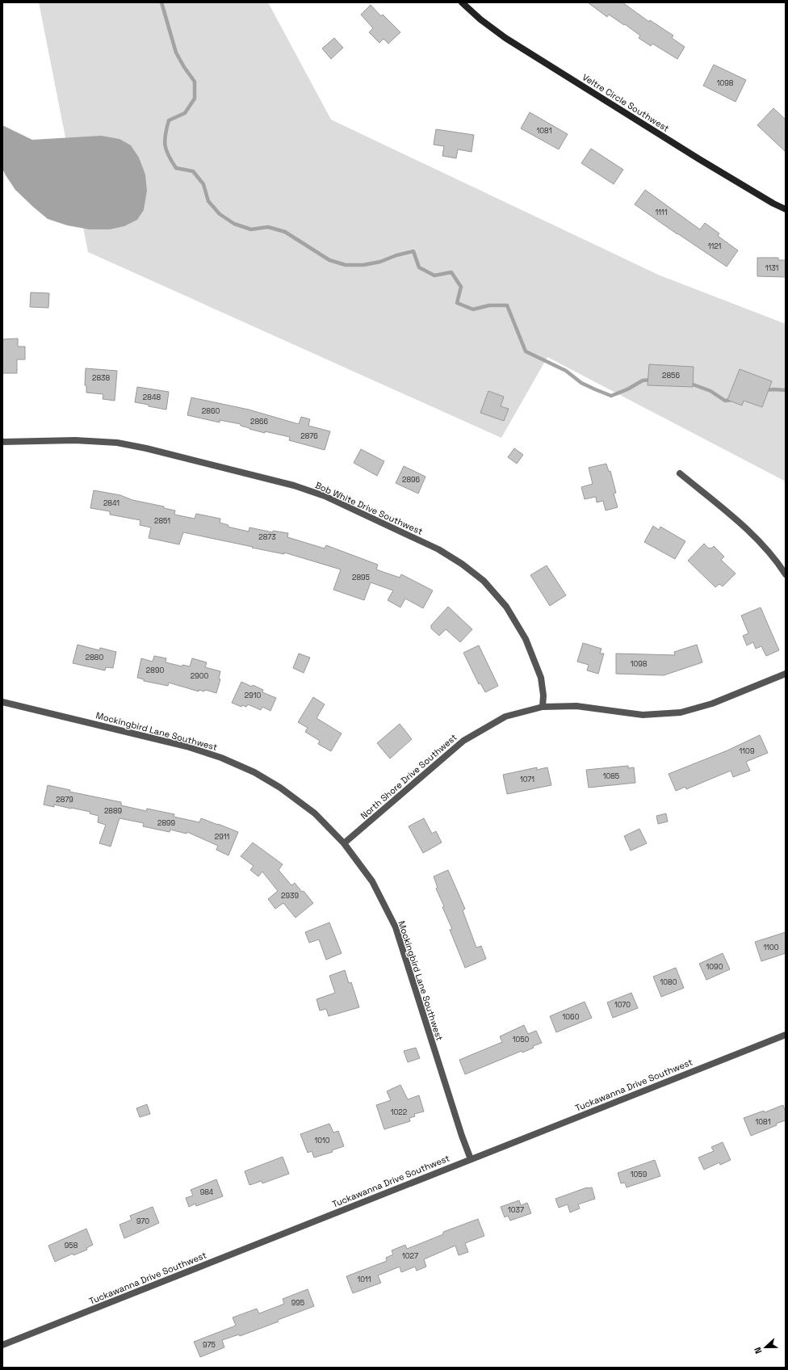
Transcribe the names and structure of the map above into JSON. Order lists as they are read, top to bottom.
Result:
{
  "streets": {
    "street": [
      "Veltre Circle Southwest",
      "Bob White Drive Southwest",
      "Mockingbird Lane Southwest",
      "North Shore Drive Southwest",
      "Tuckawanna Drive Southwest"
    ]
  },
  "crossings": [
    ["Bob White Drive Southwest", "North Shore Drive Southwest"],
    ["Mockingbird Lane Southwest", "North Shore Drive Southwest"],
    ["Mockingbird Lane Southwest", "Tuckawanna Drive Southwest"]
  ],
  "house_numbers": [
    "1098",
    "1081",
    "1111",
    "1121",
    "1131",
    "2856",
    "2838",
    "2848",
    "2860",
    "2866",
    "2876",
    "2896",
    "2841",
    "2851",
    "2873",
    "2895",
    "2880",
    "1098",
    "2890",
    "2900",
    "2910",
    "1109",
    "1085",
    "1071",
    "2879",
    "2889",
    "2899",
    "2911",
    "2939",
    "1100",
    "1090",
    "1080",
    "1070",
    "1060",
    "1050",
    "1022",
    "1081",
    "1010",
    "1059",
    "984",
    "1037",
    "970",
    "958",
    "1027",
    "1011",
    "995",
    "975"
  ],
  "north": "left"
}
